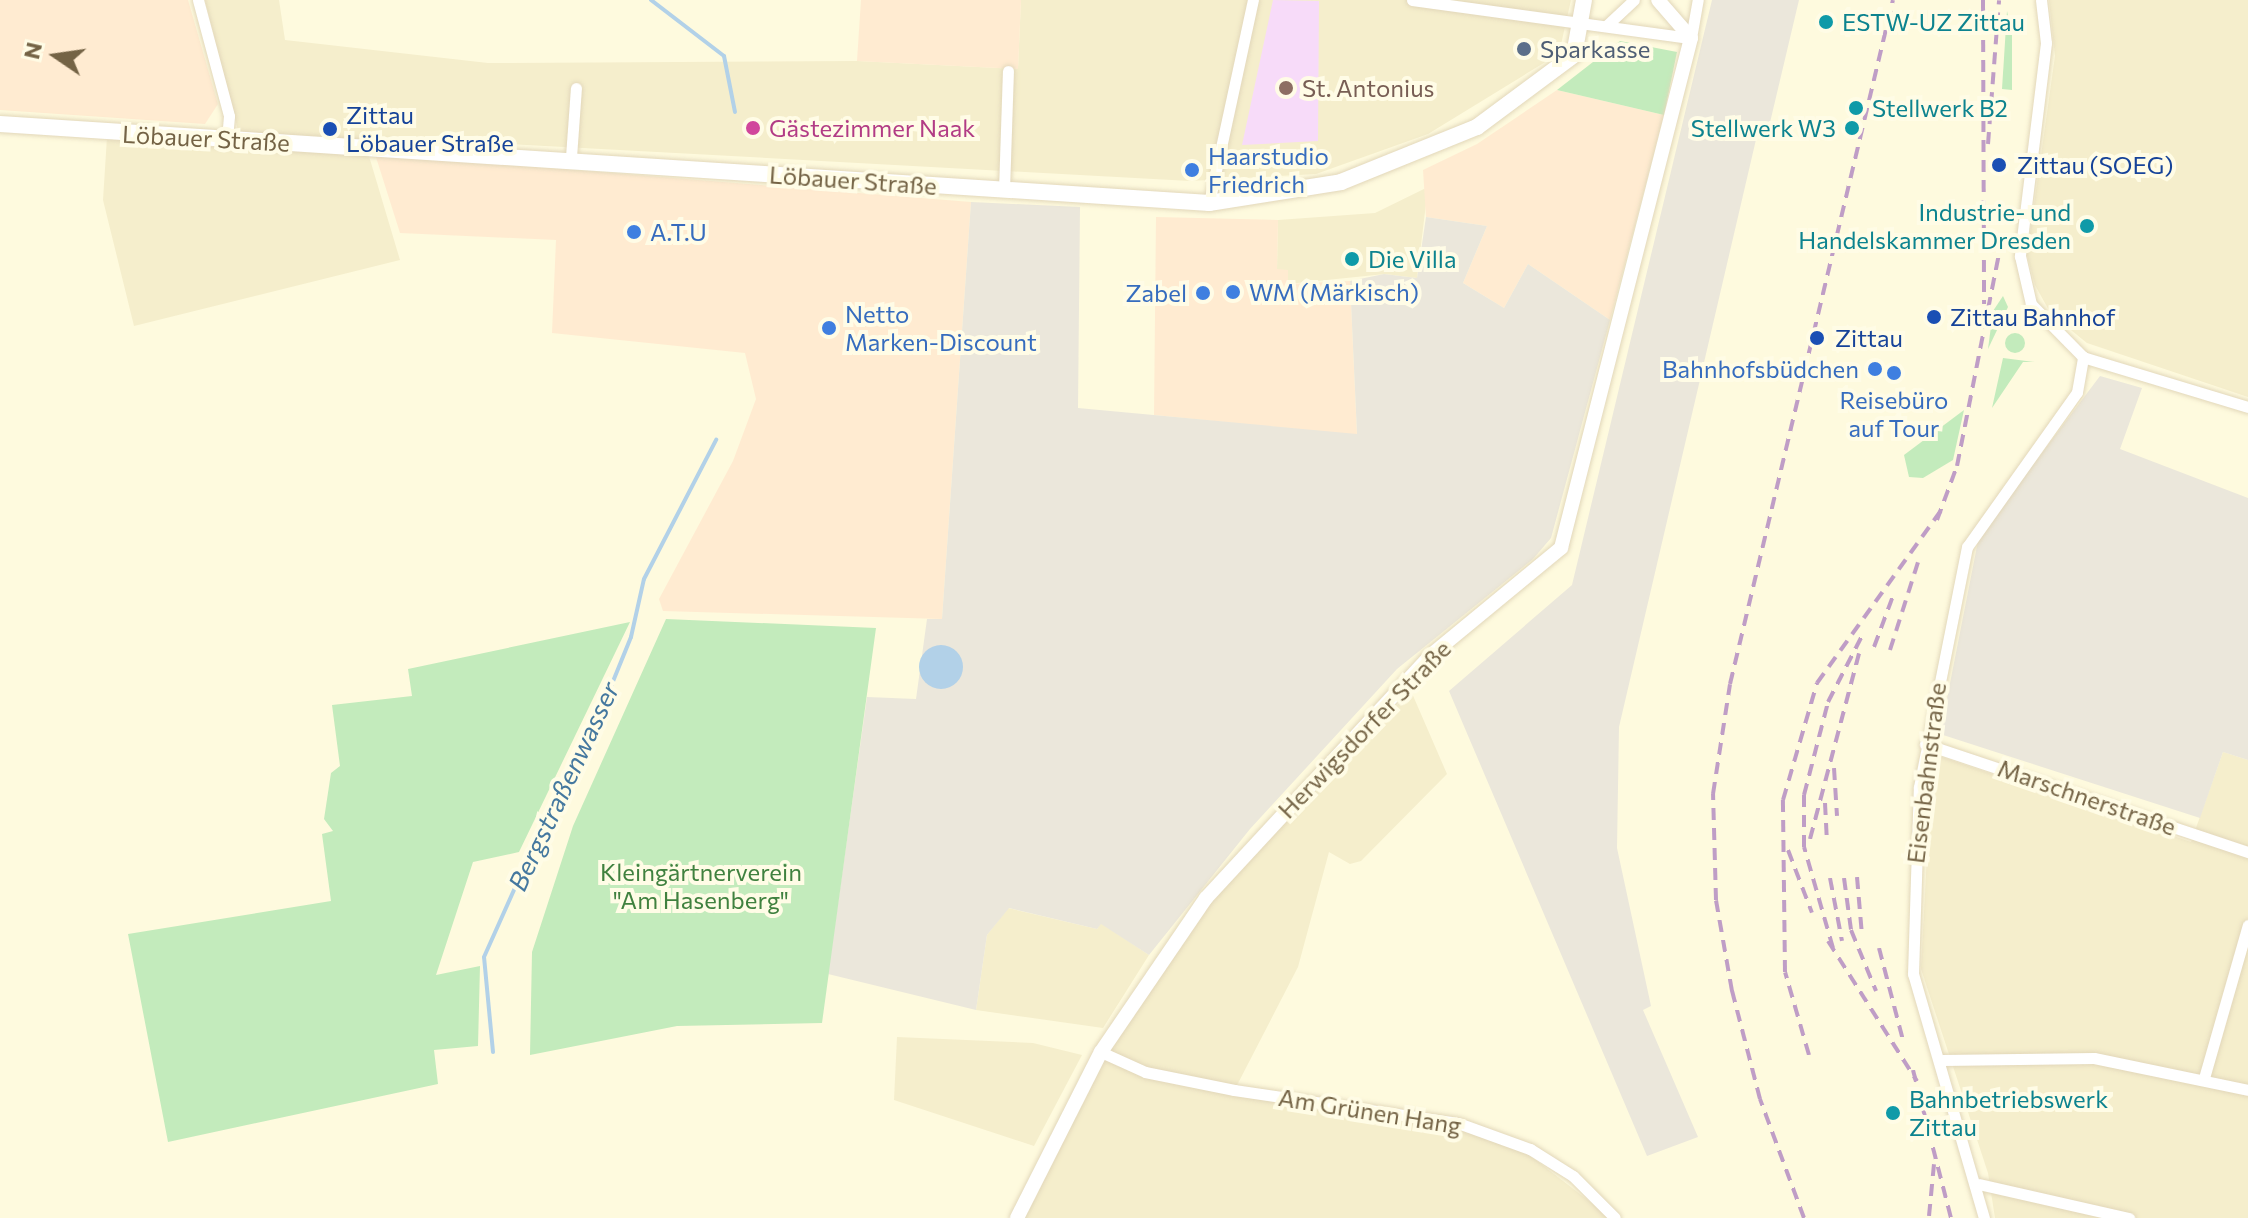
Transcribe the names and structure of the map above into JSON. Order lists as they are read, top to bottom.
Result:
{
  "streets": {
    "main road": ["Löbauer Straße"],
    "street": [
      "Herwigsdorfer Straße",
      "Eisenbahnstraße",
      "Marschnerstraße",
      "Am Grünen Hang"
    ]
  },
  "crossings": [
    ["Herwigsdorfer Straße", "Am Grünen Hang"],
    ["Eisenbahnstraße", "Marschnerstraße"]
  ],
  "water": ["Bergstraßenwasser"],
  "parks": ["Kleingärtnerverein \"Am Hasenberg\""],
  "places": [
    "ESTW-UZ Zittau",
    "Sparkasse",
    "St. Antonius",
    "Stellwerk B2",
    "Gästezimmer Naak",
    "Stellwerk W3",
    "Zittau Löbauer Straße",
    "Zittau (SOEG)",
    "Haarstudio Friedrich",
    "Industrie- und Handelskammer Dresden",
    "A.T.U",
    "Die Villa",
    "WM (Märkisch)",
    "Zabel",
    "Zittau Bahnhof",
    "Netto Marken-Discount",
    "Zittau",
    "Bahnhofsbüdchen",
    "Reisebüro auf Tour",
    "Bahnbetriebswerk Zittau"
  ],
  "north": "left"
}
